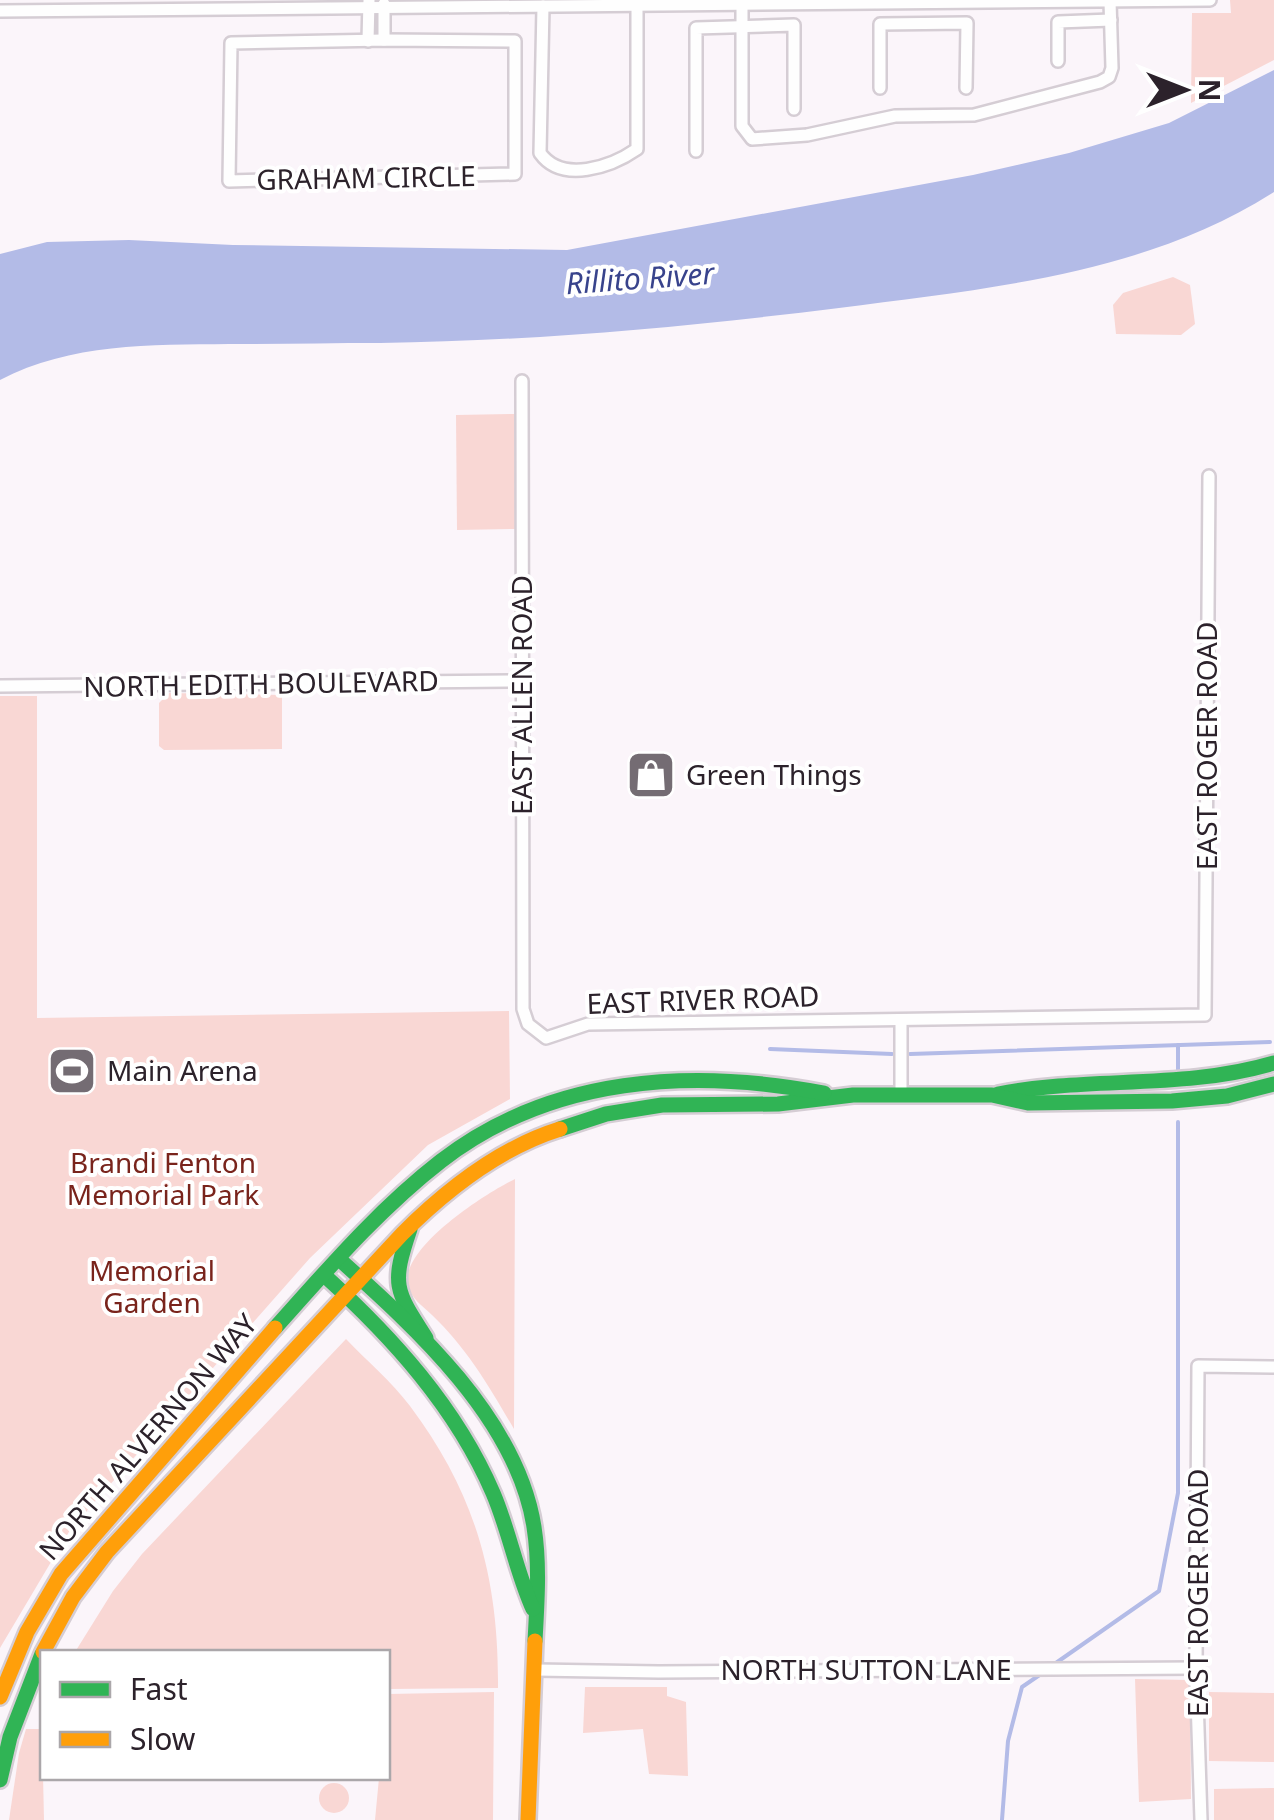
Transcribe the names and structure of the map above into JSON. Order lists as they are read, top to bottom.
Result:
{
  "streets": {
    "main road": ["NORTH ALVERNON WAY"],
    "street": [
      "GRAHAM CIRCLE",
      "NORTH EDITH BOULEVARD",
      "EAST ALLEN ROAD",
      "EAST ROGER ROAD",
      "EAST RIVER ROAD",
      "NORTH SUTTON LANE"
    ]
  },
  "crossings": [
    ["NORTH EDITH BOULEVARD", "EAST ALLEN ROAD"],
    ["EAST ALLEN ROAD", "EAST RIVER ROAD"],
    ["EAST ROGER ROAD", "EAST RIVER ROAD"],
    ["EAST ROGER ROAD", "NORTH SUTTON LANE"]
  ],
  "water": ["Rillito River"],
  "parks": ["Brandi Fenton Memorial Park", "Memorial Garden"],
  "places": {
    "shop": ["Green Things"],
    "sports": ["Main Arena"]
  },
  "legend": ["Fast", "Slow"],
  "north": "right"
}
